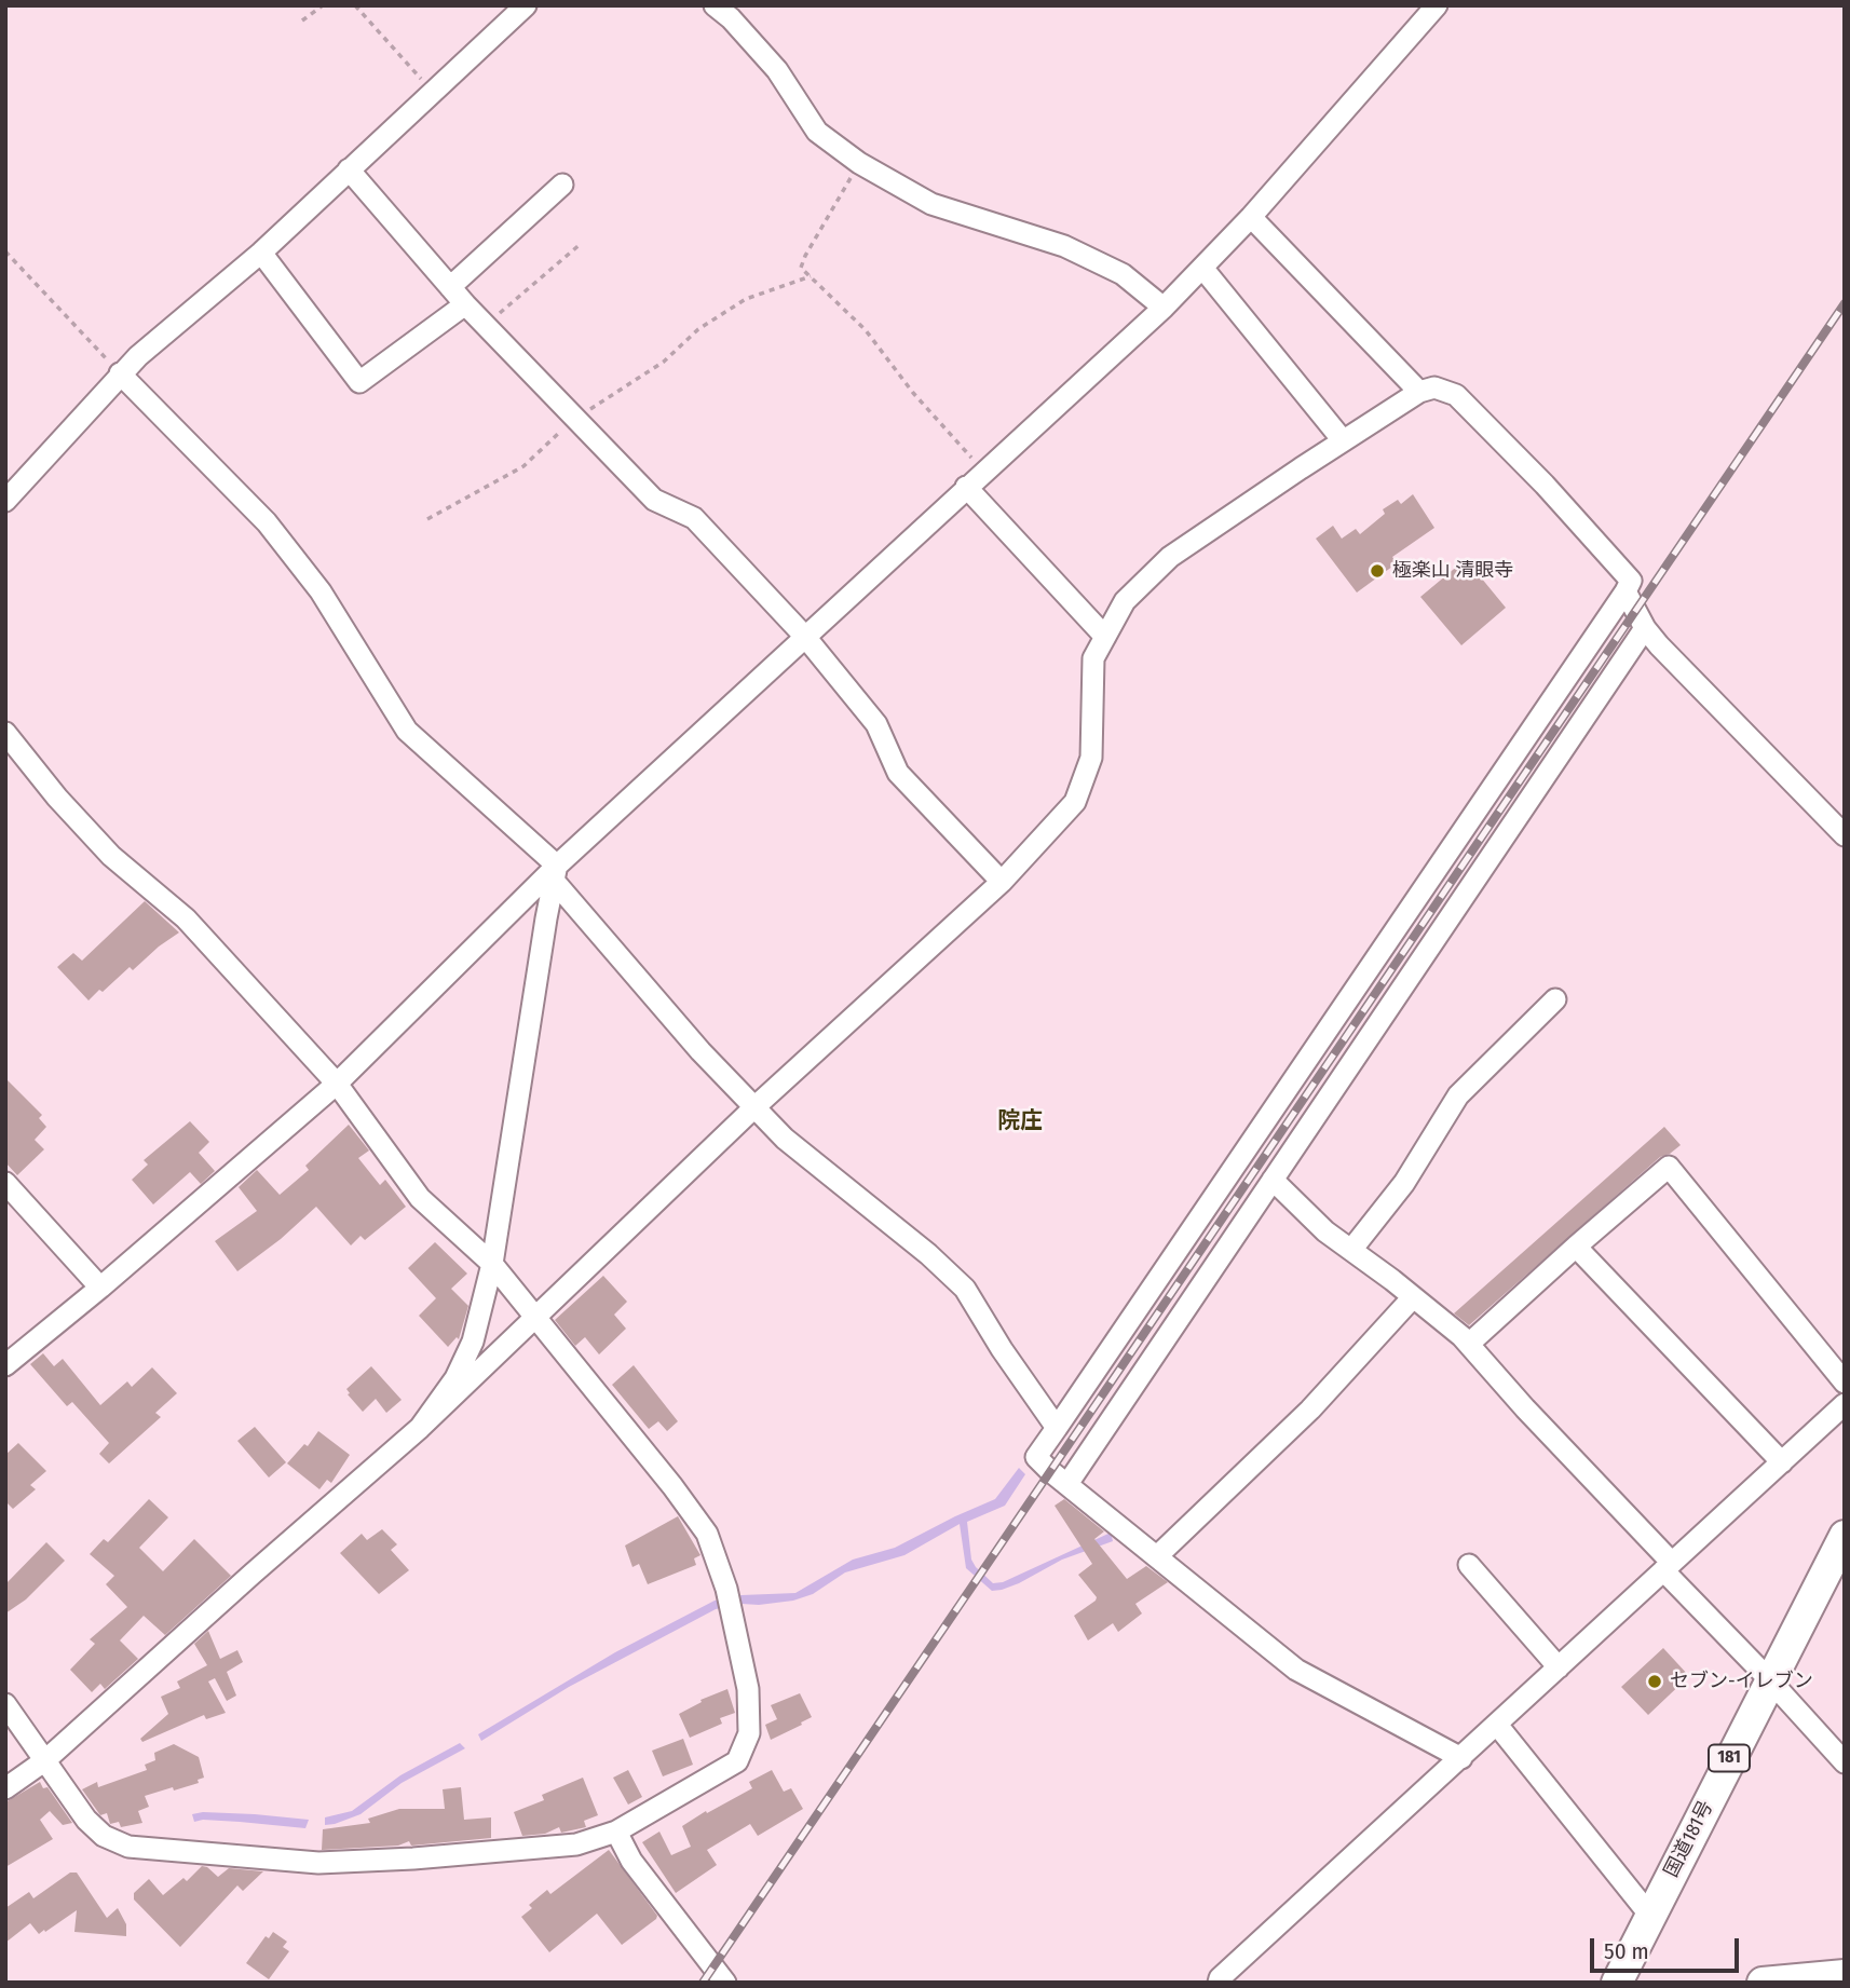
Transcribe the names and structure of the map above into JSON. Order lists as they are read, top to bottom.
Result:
{
  "streets": {
    "highway": ["181", "国道181号"]
  },
  "districts": ["院庄"],
  "places": ["極楽山 清眼寺", "セブン-イレブン"],
  "scale_bar": "50 m"
}
